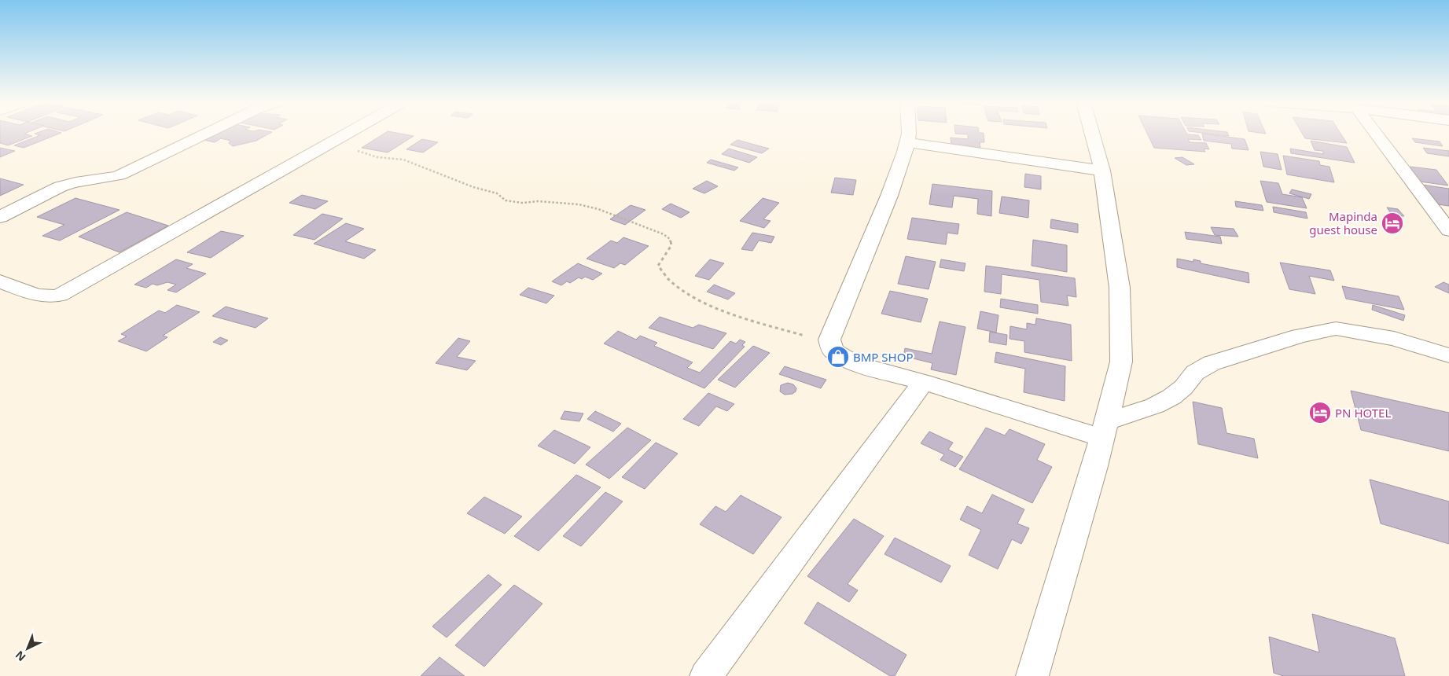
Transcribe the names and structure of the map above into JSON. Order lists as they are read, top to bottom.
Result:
{
  "places": {
    "hotel": ["Mapinda guest house", "PN HOTEL"],
    "shop": ["BMP SHOP"]
  },
  "north": "bottom left"
}
